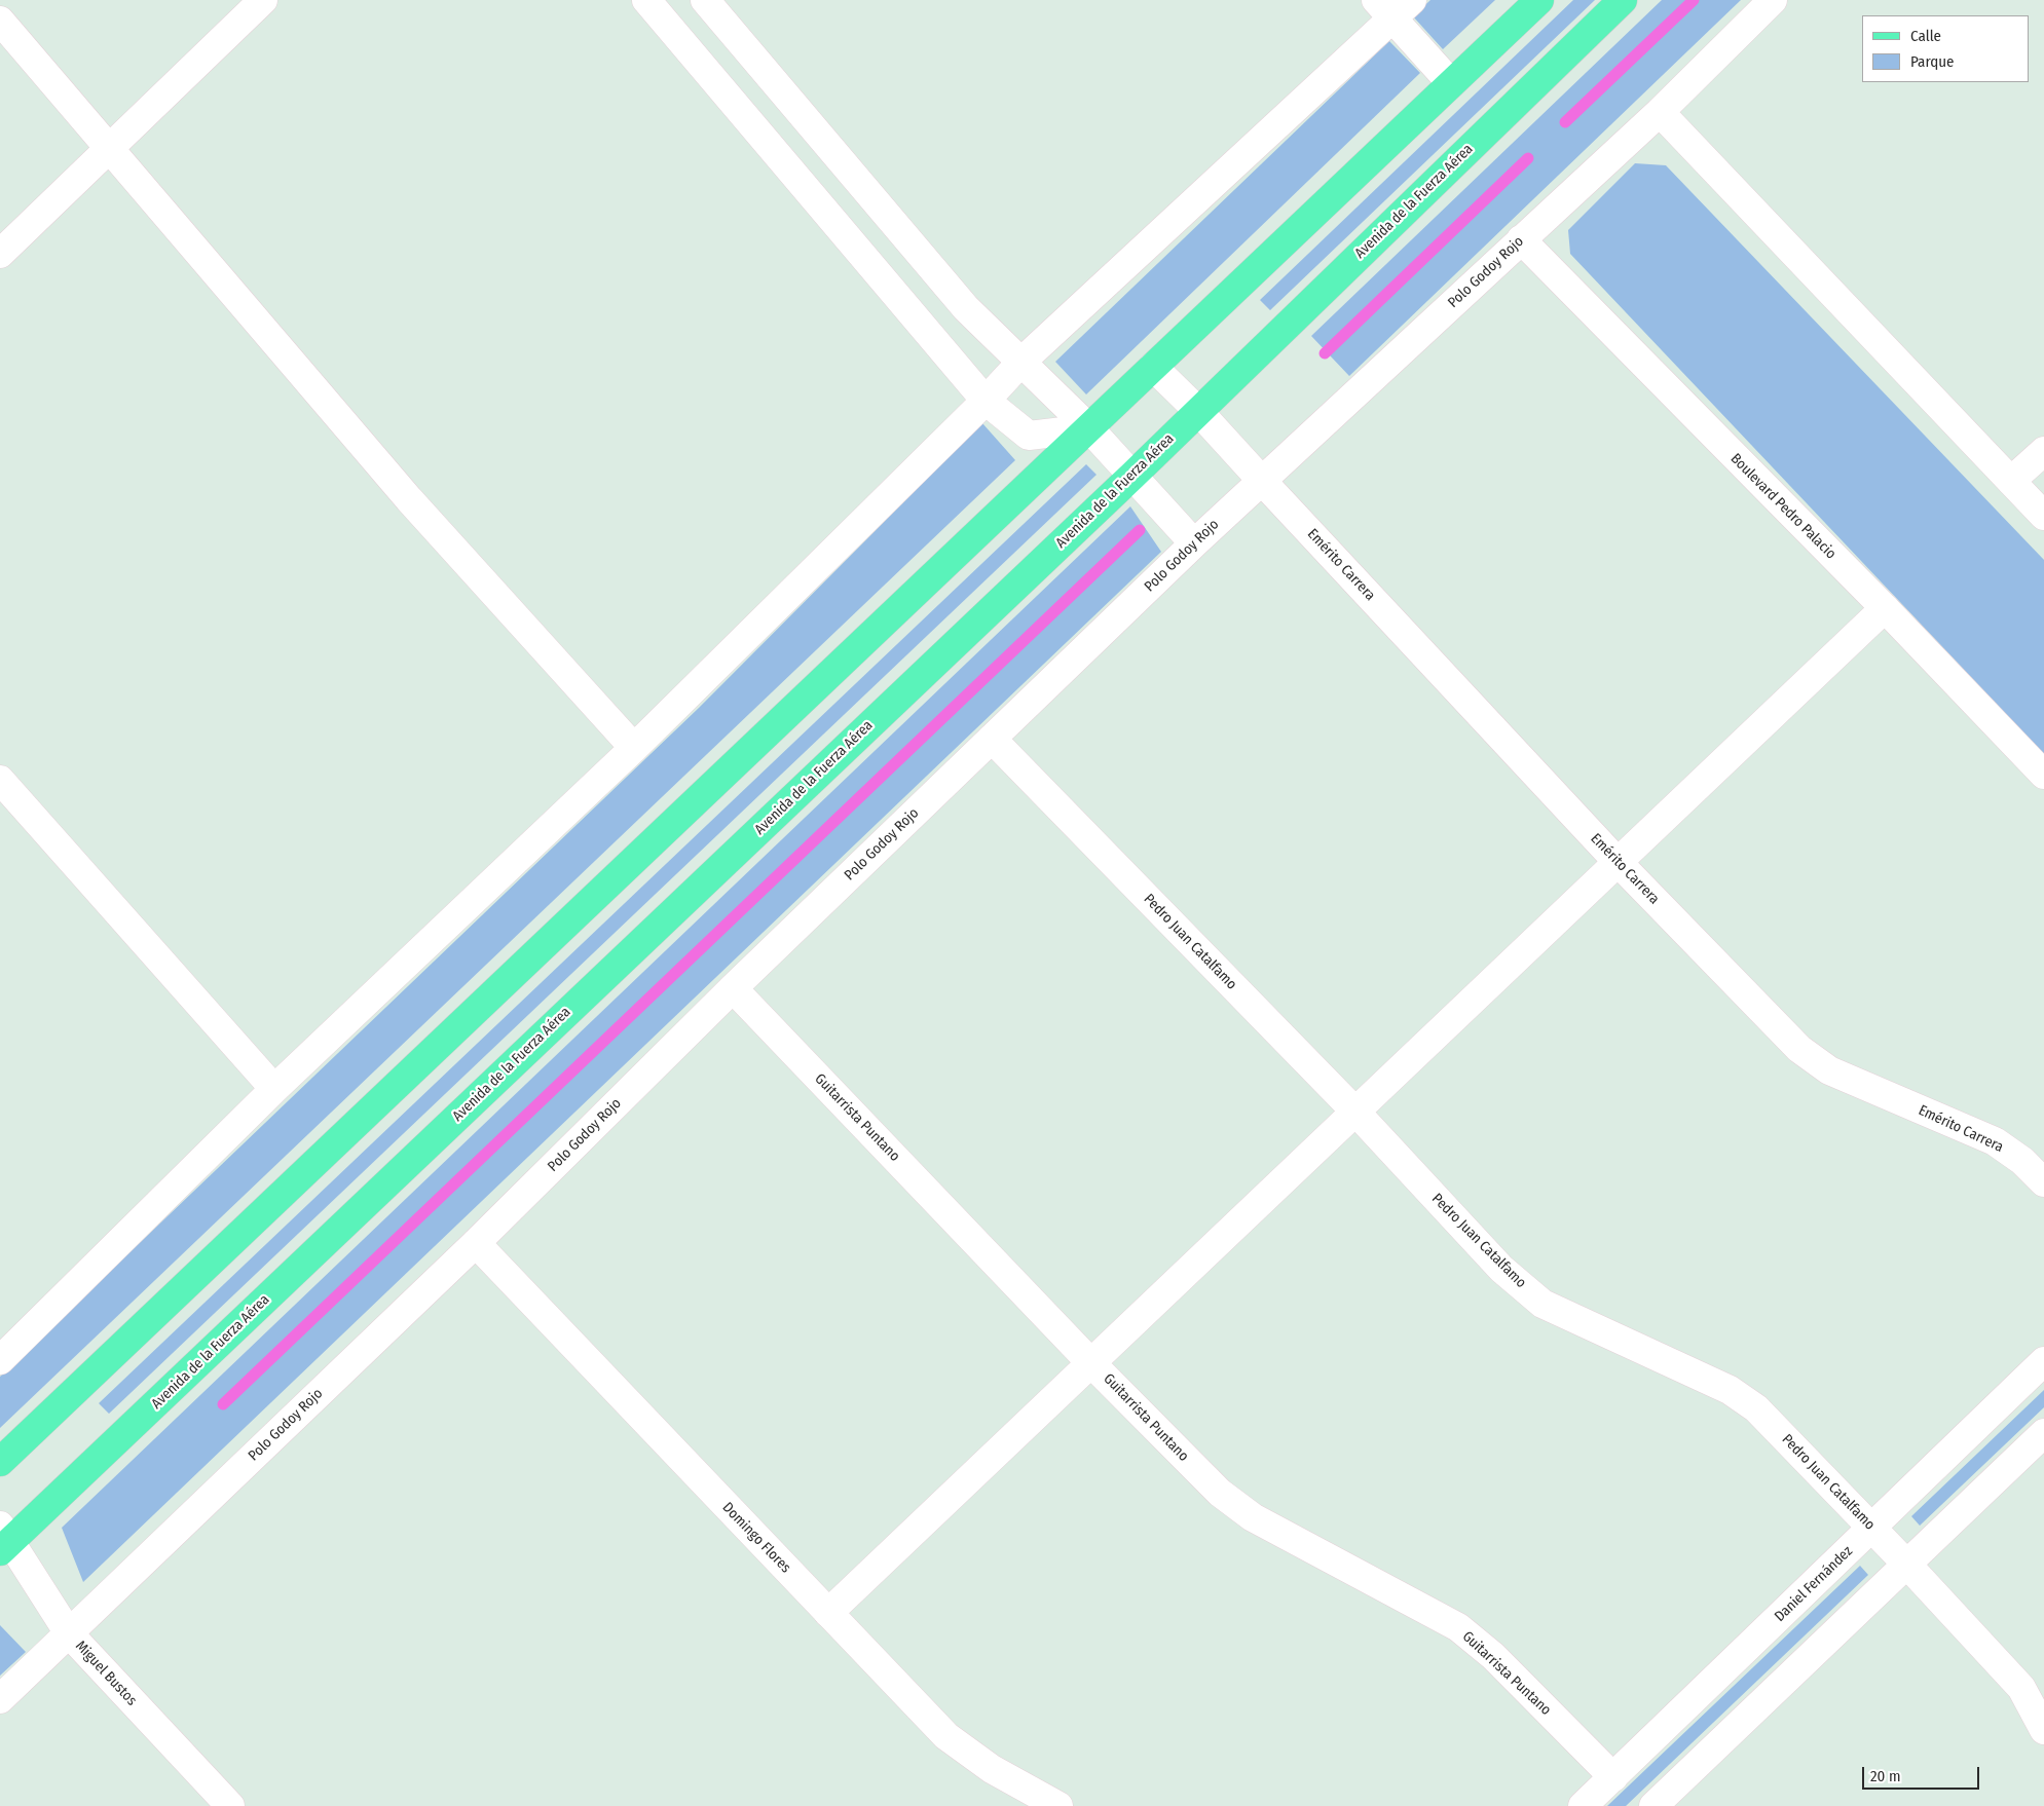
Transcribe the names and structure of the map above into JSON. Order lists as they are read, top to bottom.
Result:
{
  "streets": {
    "main road": ["Avenida de la Fuerza Aérea"],
    "street": [
      "Polo Godoy Rojo",
      "Boulevard Pedro Palacio",
      "Emérito Carrera",
      "Pedro Juan Catalfamo",
      "Guitarrista Puntano",
      "Domingo Flores",
      "Daniel Fernández",
      "Miguel Bustos"
    ]
  },
  "crossings": [
    ["Avenida de la Fuerza Aérea", "Emérito Carrera"],
    ["Avenida de la Fuerza Aérea", "Miguel Bustos"],
    ["Polo Godoy Rojo", "Boulevard Pedro Palacio"],
    ["Polo Godoy Rojo", "Emérito Carrera"],
    ["Polo Godoy Rojo", "Pedro Juan Catalfamo"],
    ["Polo Godoy Rojo", "Guitarrista Puntano"],
    ["Polo Godoy Rojo", "Domingo Flores"],
    ["Polo Godoy Rojo", "Miguel Bustos"],
    ["Pedro Juan Catalfamo", "Daniel Fernández"],
    ["Guitarrista Puntano", "Daniel Fernández"]
  ],
  "legend": ["Calle", "Parque"],
  "scale_bar": "20 m"
}
